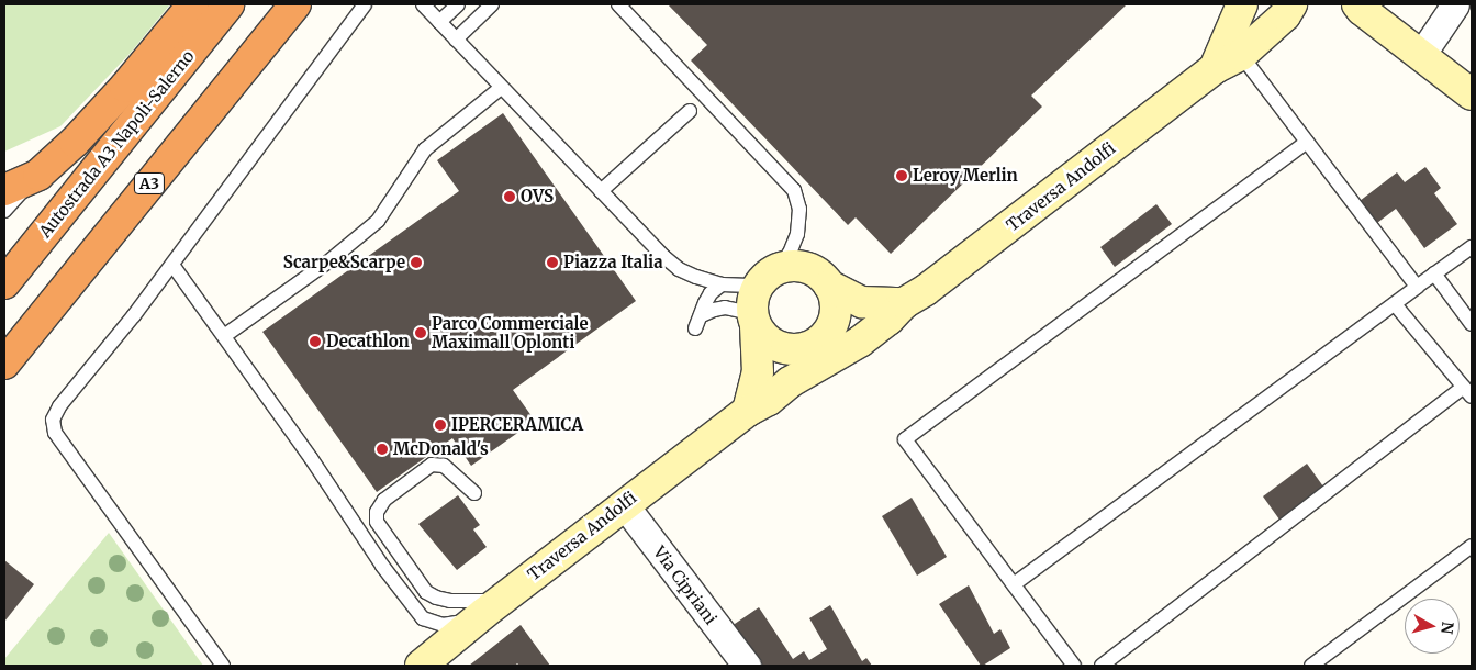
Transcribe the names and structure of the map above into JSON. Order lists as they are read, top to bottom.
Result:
{
  "streets": {
    "highway": ["Autostrada A3 Napoli-Salerno", "A3"],
    "street": ["Traversa Andolfi", "Via Cipriani"]
  },
  "crossings": [
    ["Traversa Andolfi", "Via Cipriani"]
  ],
  "places": [
    "Leroy Merlin",
    "OVS",
    "Scarpe&Scarpe",
    "Piazza Italia",
    "Parco Commerciale Maximall Oplonti",
    "Decathlon",
    "IPERCERAMICA",
    "McDonald's"
  ],
  "north": "right"
}
